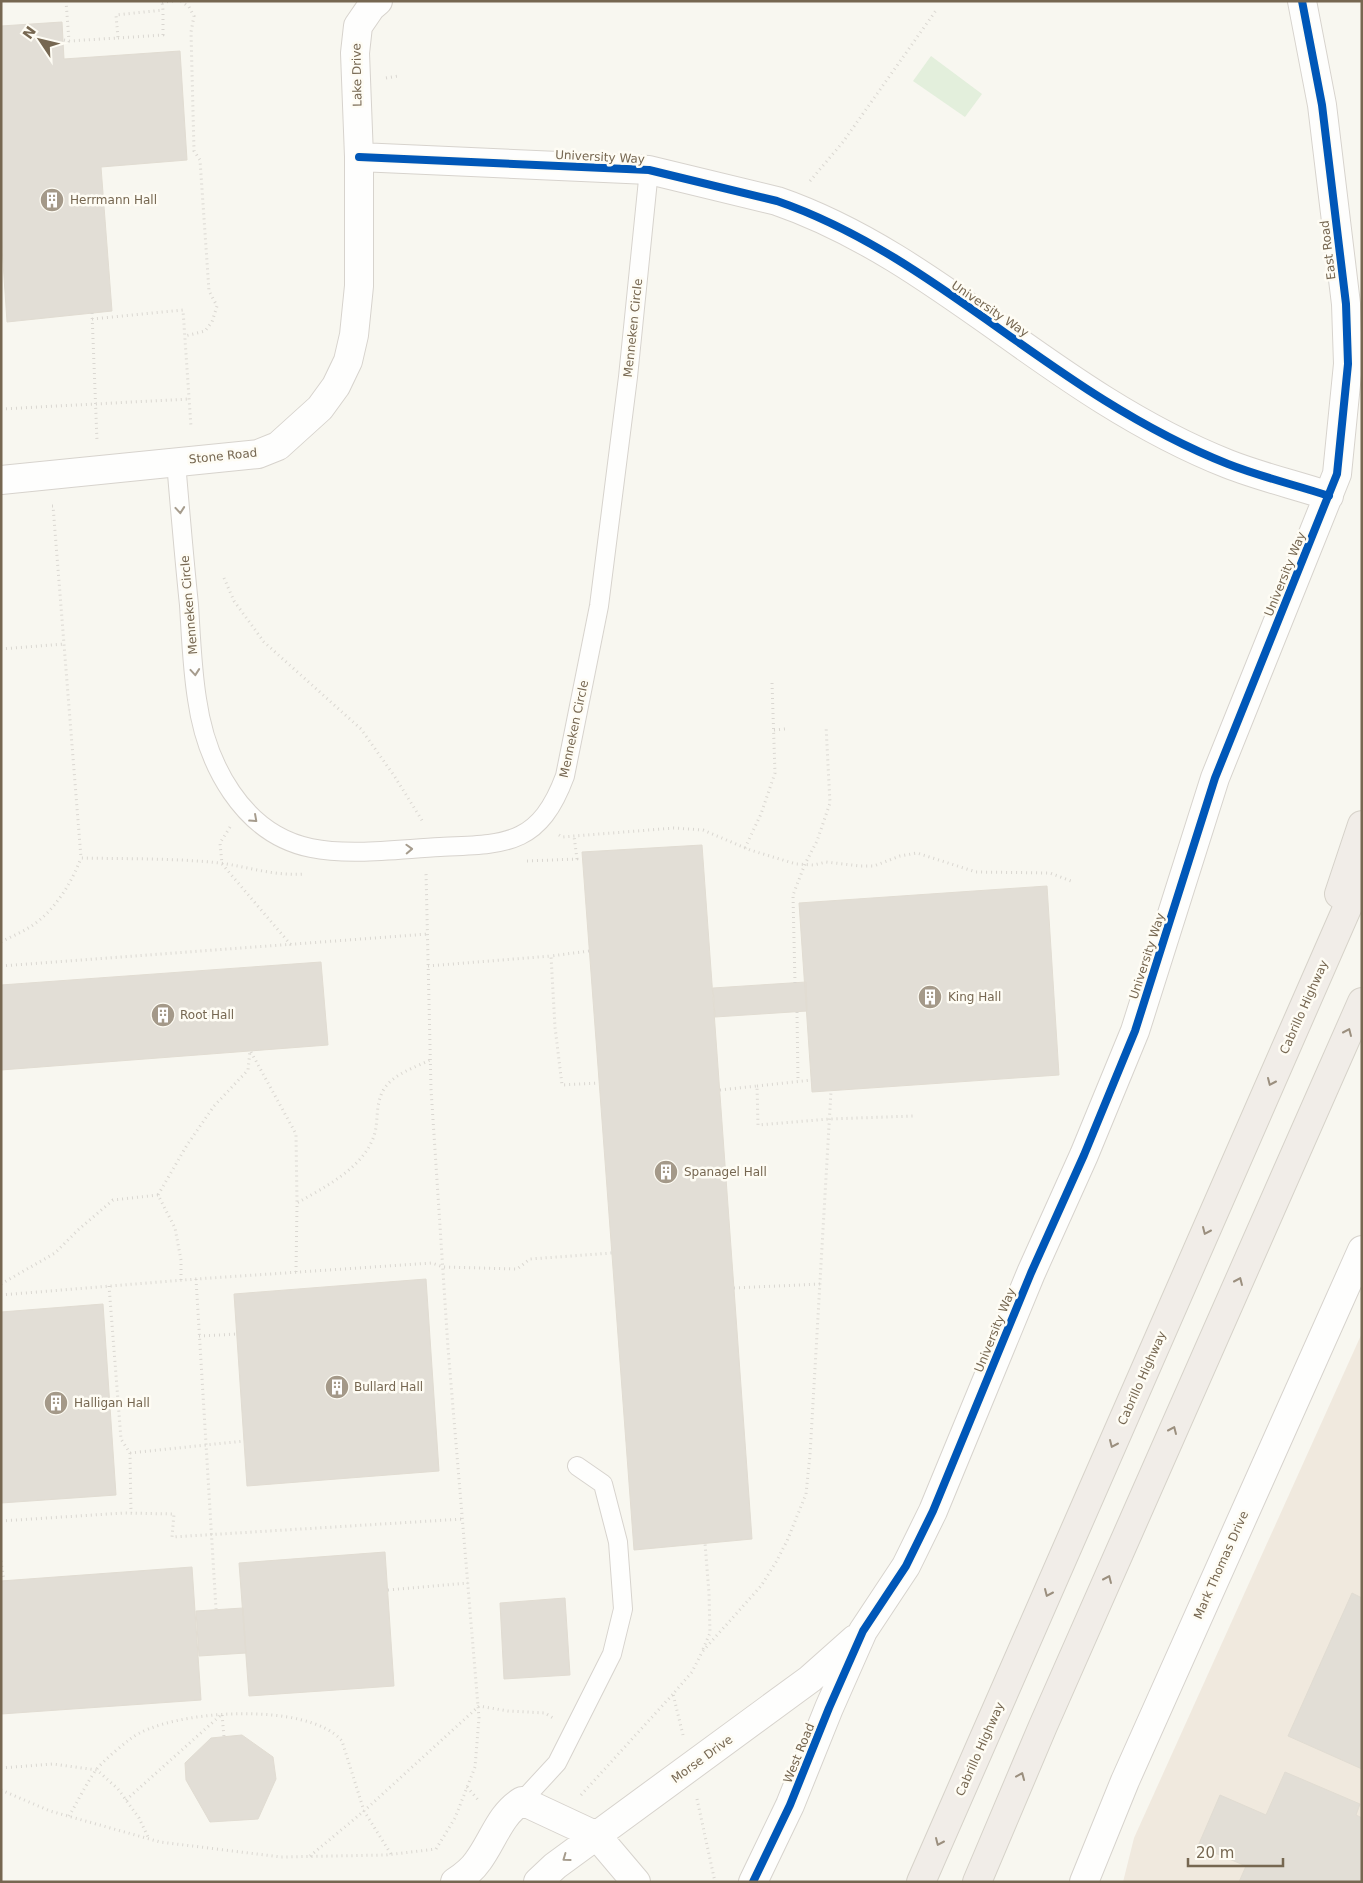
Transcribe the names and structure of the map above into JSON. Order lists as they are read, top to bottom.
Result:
{
  "streets": {
    "highway": ["Cabrillo Highway"],
    "street": [
      "Lake Drive",
      "University Way",
      "East Road",
      "Stone Road",
      "Mark Thomas Drive",
      "West Road",
      "Morse Drive"
    ],
    "lane": ["Menneken Circle"]
  },
  "crossings": [
    ["Lake Drive", "University Way"],
    ["Lake Drive", "Stone Road"],
    ["University Way", "East Road"],
    ["University Way", "Menneken Circle"],
    ["University Way", "Stone Road"],
    ["University Way", "West Road"],
    ["University Way", "Morse Drive"],
    ["Menneken Circle", "Stone Road"],
    ["West Road", "Morse Drive"]
  ],
  "places": {
    "building": [
      "Herrmann Hall",
      "King Hall",
      "Root Hall",
      "Spanagel Hall",
      "Bullard Hall",
      "Halligan Hall"
    ]
  },
  "scale_bar": "20 m",
  "north": "top left"
}
